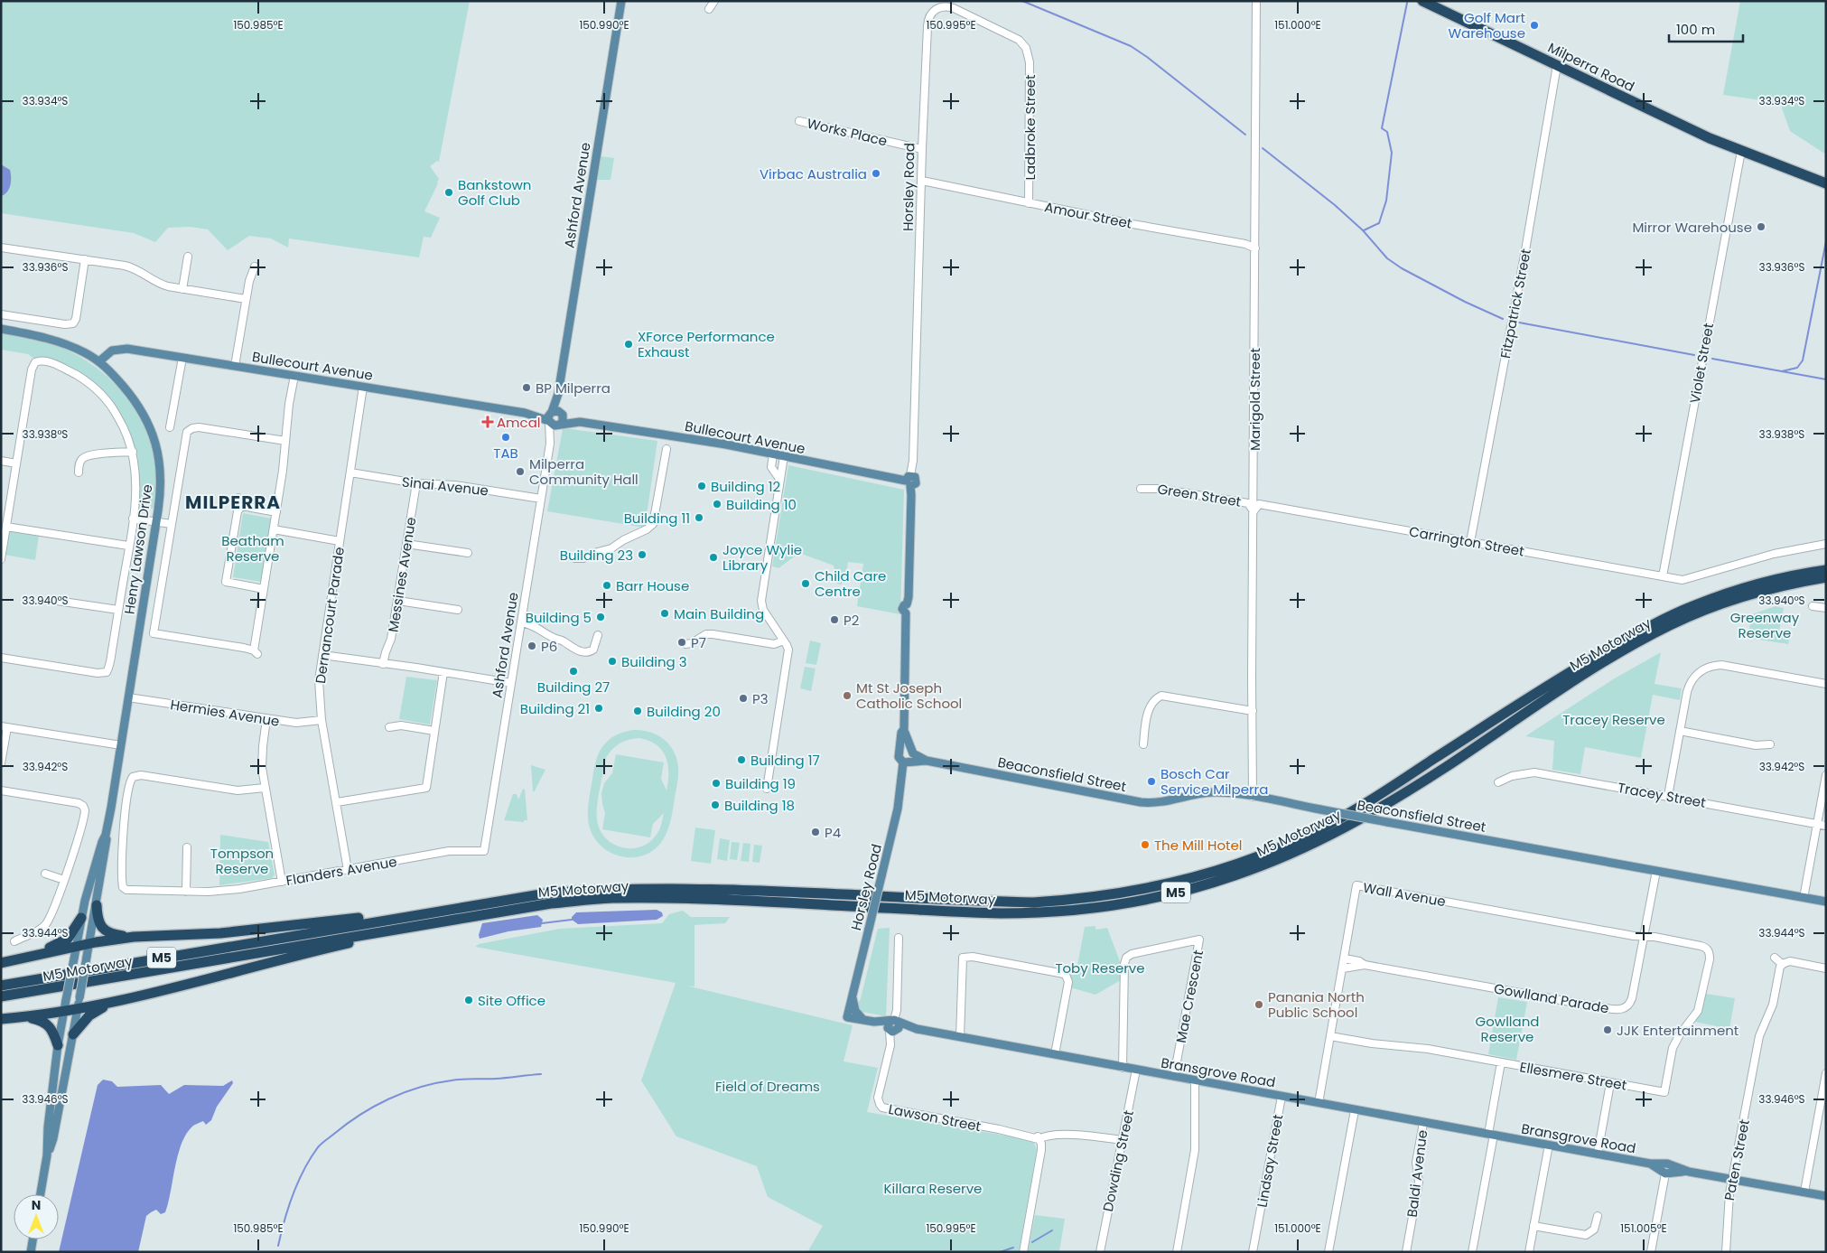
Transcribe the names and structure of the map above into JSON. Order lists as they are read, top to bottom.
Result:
{
  "streets": {
    "highway": ["Milperra Road", "M5 Motorway", "M5"],
    "main road": [
      "Horsley Road",
      "Ashford Avenue",
      "Bullecourt Avenue",
      "Henry Lawson Drive",
      "Beaconsfield Street",
      "Bransgrove Road"
    ],
    "street": [
      "Ladbroke Street",
      "Works Place",
      "Amour Street",
      "Fitzpatrick Street",
      "Violet Street",
      "Marigold Street",
      "Sinai Avenue",
      "Green Street",
      "Carrington Street",
      "Messines Avenue",
      "Dernancourt Parade",
      "Hermies Avenue",
      "Tracey Street",
      "Flanders Avenue",
      "Wall Avenue",
      "Mae Crescent",
      "Gowlland Parade",
      "Ellesmere Street",
      "Lawson Street",
      "Paten Street",
      "Dowding Street",
      "Lindsay Street",
      "Baldi Avenue"
    ]
  },
  "crossings": [
    ["Milperra Road", "Fitzpatrick Street"],
    ["Milperra Road", "Violet Street"],
    ["Ladbroke Street", "Horsley Road"],
    ["Ladbroke Street", "Amour Street"],
    ["Works Place", "Horsley Road"],
    ["Horsley Road", "Amour Street"],
    ["Horsley Road", "Bullecourt Avenue"],
    ["Horsley Road", "Beaconsfield Street"],
    ["Horsley Road", "Bransgrove Road"],
    ["Ashford Avenue", "Bullecourt Avenue"],
    ["Ashford Avenue", "Sinai Avenue"],
    ["Ashford Avenue", "Flanders Avenue"],
    ["Amour Street", "Marigold Street"],
    ["Fitzpatrick Street", "Carrington Street"],
    ["Violet Street", "Carrington Street"],
    ["Bullecourt Avenue", "Henry Lawson Drive"],
    ["Bullecourt Avenue", "Dernancourt Parade"],
    ["Marigold Street", "Green Street"],
    ["Marigold Street", "Carrington Street"],
    ["Marigold Street", "Beaconsfield Street"],
    ["Sinai Avenue", "Messines Avenue"],
    ["Sinai Avenue", "Dernancourt Parade"],
    ["Green Street", "Carrington Street"],
    ["Henry Lawson Drive", "Hermies Avenue"],
    ["Dernancourt Parade", "Hermies Avenue"],
    ["Dernancourt Parade", "Flanders Avenue"],
    ["Beaconsfield Street", "Gowlland Parade"],
    ["Wall Avenue", "Gowlland Parade"],
    ["Wall Avenue", "Bransgrove Road"],
    ["Wall Avenue", "Ellesmere Street"],
    ["Mae Crescent", "Bransgrove Road"],
    ["Gowlland Parade", "Ellesmere Street"],
    ["Bransgrove Road", "Lawson Street"],
    ["Bransgrove Road", "Dowding Street"],
    ["Bransgrove Road", "Lindsay Street"],
    ["Bransgrove Road", "Baldi Avenue"],
    ["Lawson Street", "Dowding Street"]
  ],
  "districts": ["MILPERRA"],
  "parks": [
    "Beatham Reserve",
    "Greenway Reserve",
    "Tracey Reserve",
    "Tompson Reserve",
    "Toby Reserve",
    "Gowlland Reserve",
    "Field of Dreams",
    "Killara Reserve"
  ],
  "places": {
    "other": [
      "Golf Mart Warehouse",
      "Virbac Australia",
      "Bankstown Golf Club",
      "Mirror Warehouse",
      "XForce Performance Exhaust",
      "BP Milperra",
      "TAB",
      "Milperra Community Hall",
      "Building 12",
      "Building 10",
      "Building 11",
      "Building 23",
      "Joyce Wylie Library",
      "Child Care Centre",
      "Barr House",
      "Main Building",
      "Building 5",
      "P2",
      "P7",
      "P6",
      "Building 3",
      "Building 27",
      "Mt St Joseph Catholic School",
      "P3",
      "Building 21",
      "Building 20",
      "Building 17",
      "Bosch Car Service Milperra",
      "Building 19",
      "Building 18",
      "P4",
      "The Mill Hotel",
      "Site Office",
      "Panania North Public School",
      "JJK Entertainment"
    ],
    "health": ["Amcal"]
  },
  "scale_bar": "100 m",
  "north": "top",
  "coordinates": [
    "150.985°E",
    "150.990°E",
    "150.995°E",
    "151.000°E",
    "33.934°S",
    "33.936°S",
    "33.938°S",
    "33.940°S",
    "33.942°S",
    "33.944°S",
    "33.946°S",
    "151.005°E"
  ]
}
